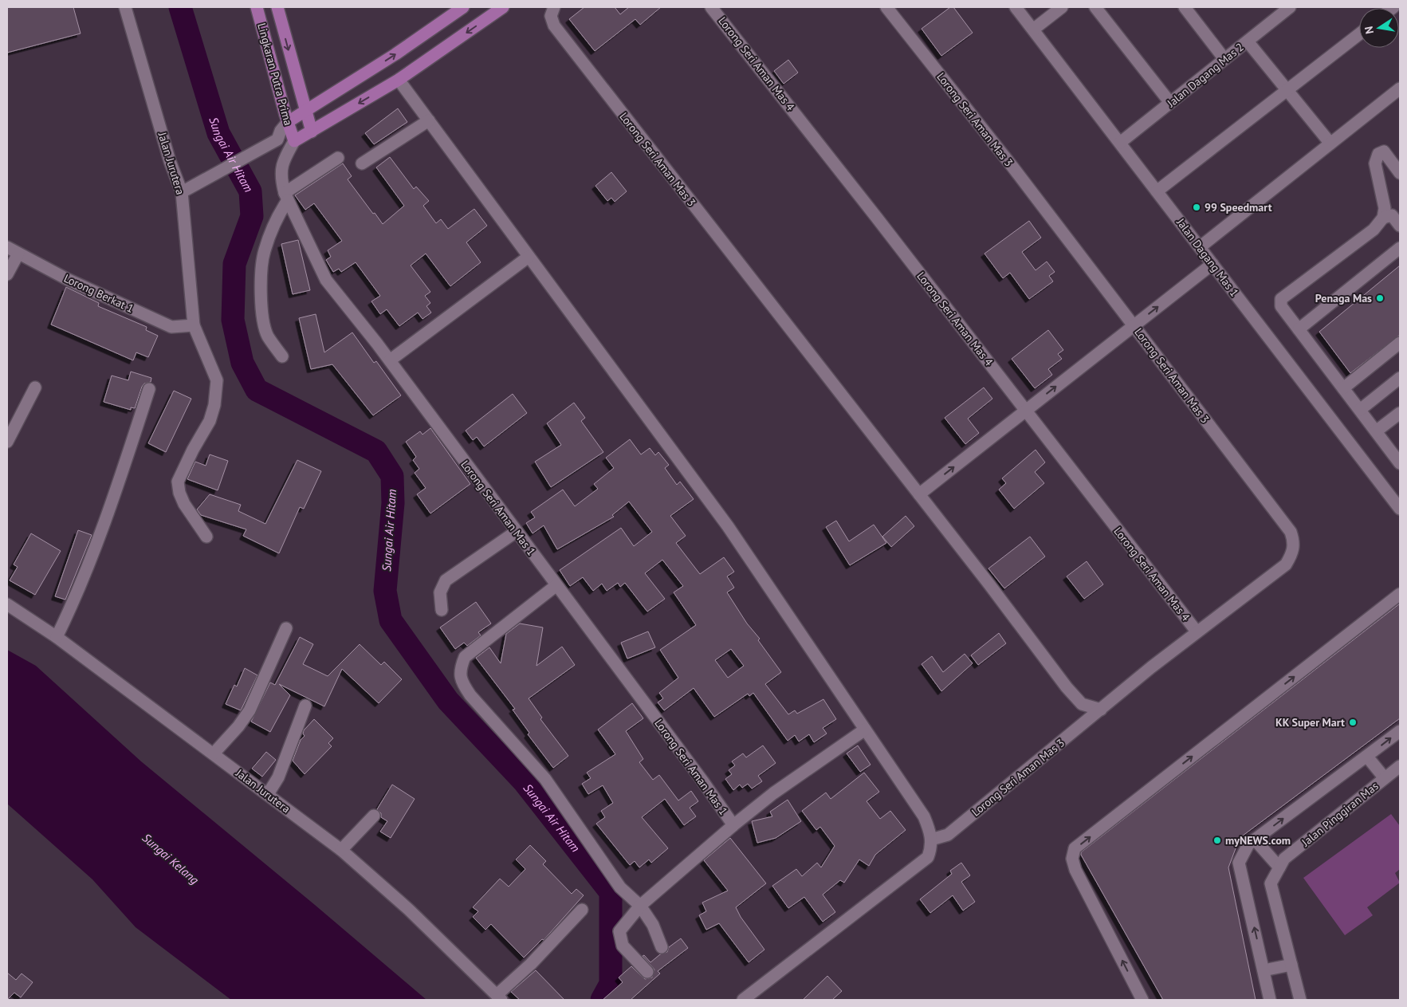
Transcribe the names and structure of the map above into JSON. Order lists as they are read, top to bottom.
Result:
{
  "streets": {
    "main road": ["Lingkaran Putra Prima"],
    "street": [
      "Lorong Seri Aman Mas 4",
      "Jalan Dagang Mas 2",
      "Lorong Seri Aman Mas 3",
      "Jalan Jurutera",
      "Jalan Dagang Mas 1",
      "Lorong Berkat 1",
      "Lorong Seri Aman Mas 1",
      "Jalan Pinggiran Mas"
    ]
  },
  "crossings": [
    ["Lorong Seri Aman Mas 4", "Lorong Seri Aman Mas 3"],
    ["Lingkaran Putra Prima", "Lorong Seri Aman Mas 1"],
    ["Jalan Dagang Mas 2", "Jalan Dagang Mas 1"],
    ["Jalan Jurutera", "Lorong Berkat 1"]
  ],
  "water": ["Sungai Air Hitam", "Sungai Kelang"],
  "places": [
    "99 Speedmart",
    "Penaga Mas",
    "KK Super Mart",
    "myNEWS.com"
  ],
  "north": "left"
}
